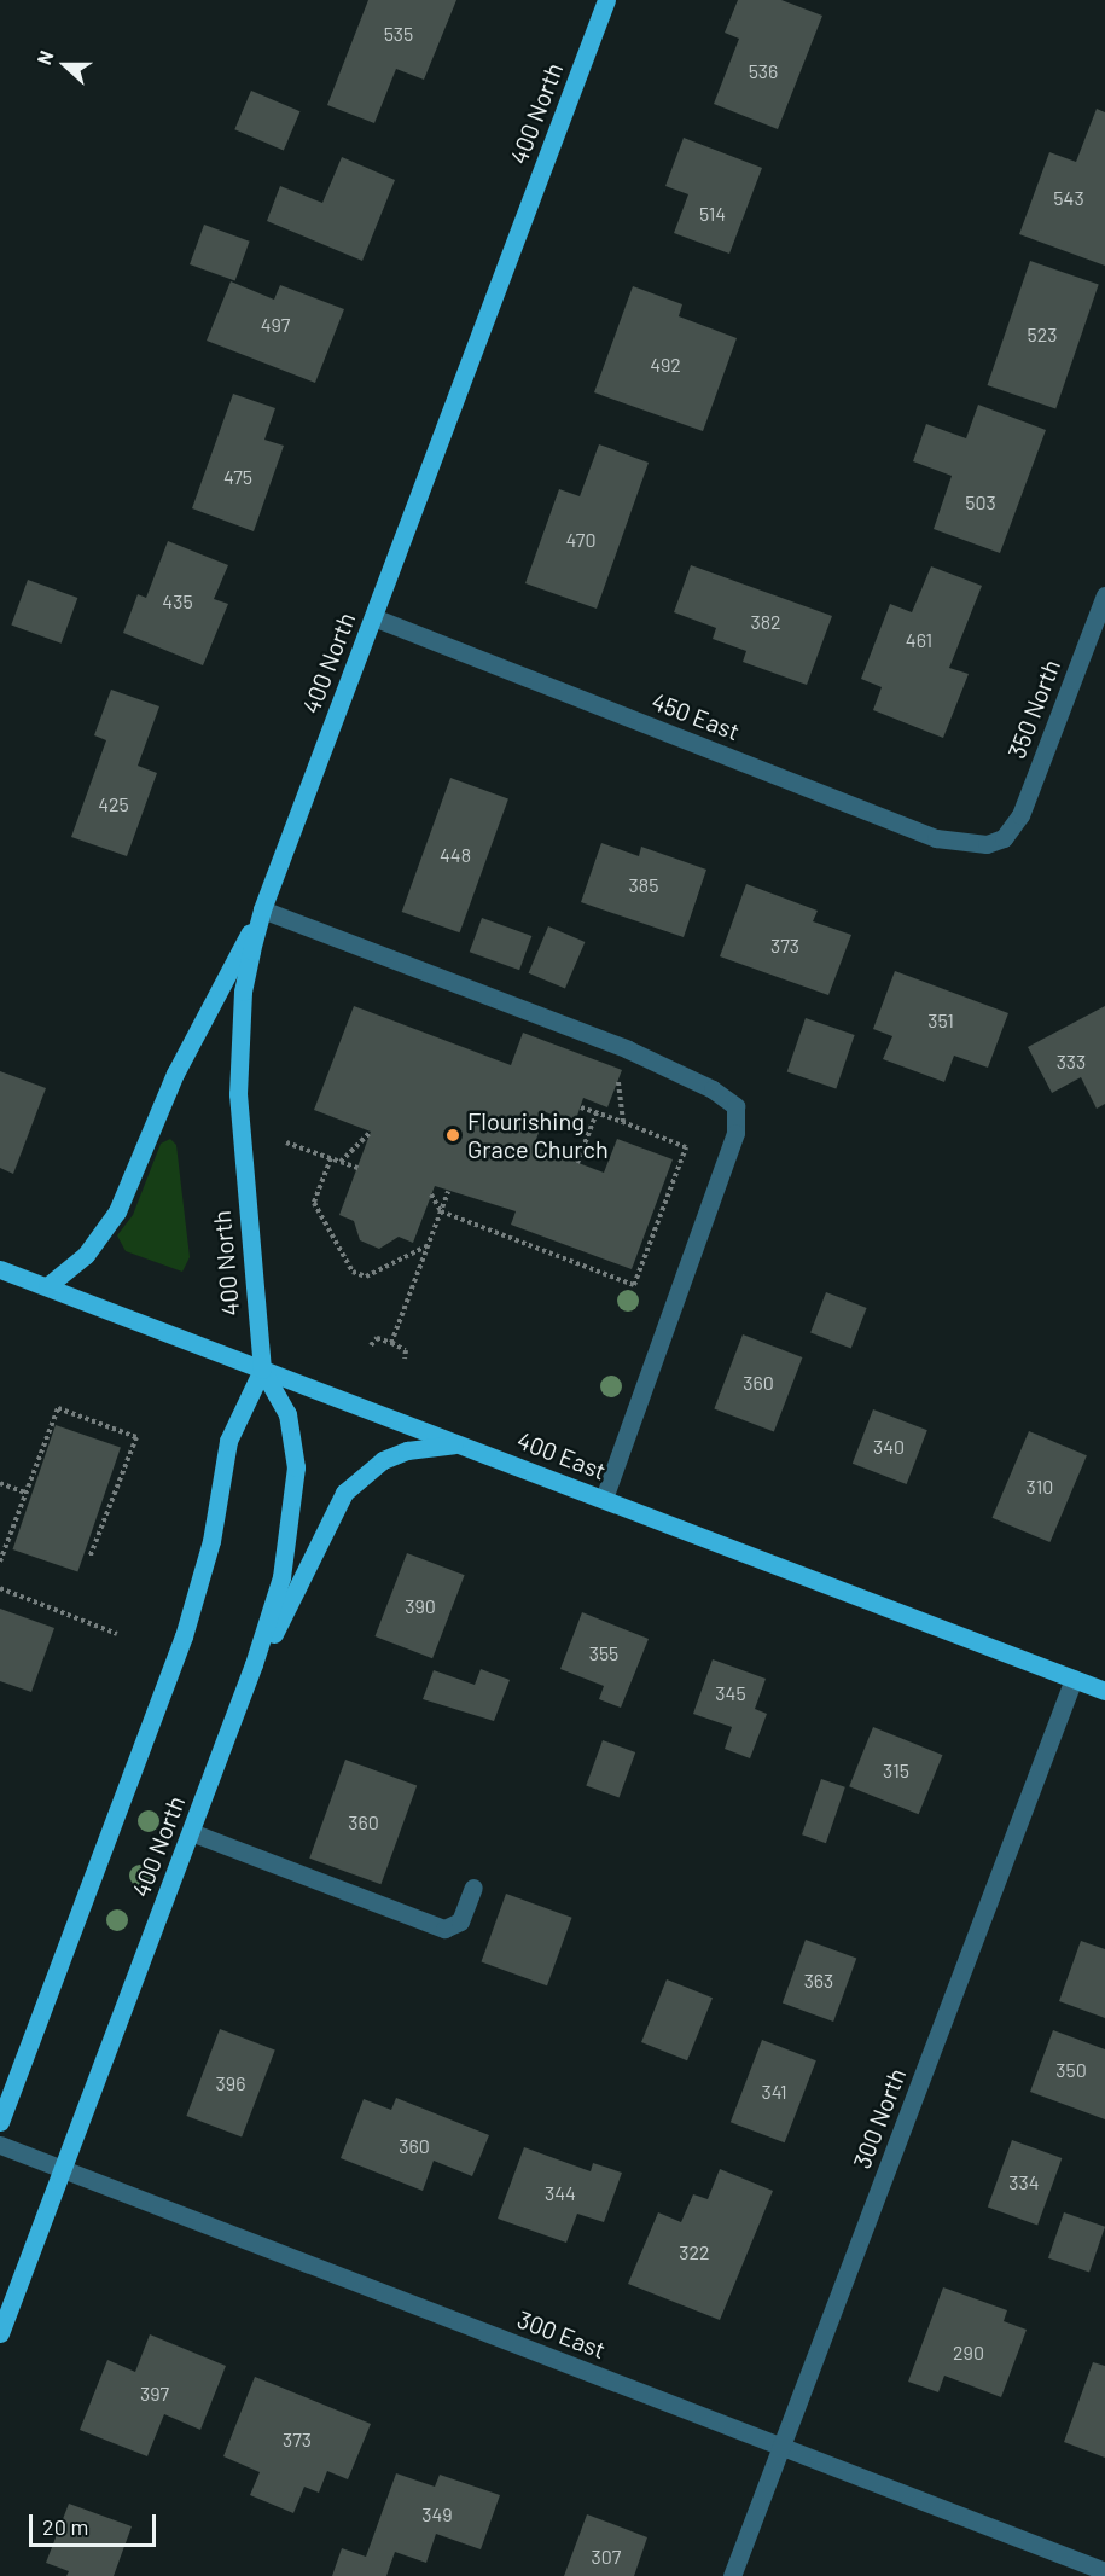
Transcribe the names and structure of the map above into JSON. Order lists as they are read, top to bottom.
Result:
{
  "streets": {
    "main road": ["400 North", "400 East"],
    "street": [
      "350 North",
      "450 East",
      "300 North",
      "300 East"
    ]
  },
  "crossings": [
    ["400 North", "450 East"],
    ["400 North", "400 East"],
    ["400 North", "300 East"],
    ["350 North", "450 East"],
    ["400 East", "300 North"],
    ["300 North", "300 East"]
  ],
  "places": ["Flourishing Grace Church"],
  "house_numbers": [
    "535",
    "536",
    "543",
    "514",
    "497",
    "523",
    "492",
    "475",
    "503",
    "470",
    "435",
    "382",
    "461",
    "425",
    "448",
    "385",
    "373",
    "351",
    "333",
    "360",
    "340",
    "310",
    "390",
    "355",
    "345",
    "315",
    "360",
    "363",
    "350",
    "396",
    "341",
    "360",
    "334",
    "344",
    "322",
    "290",
    "397",
    "373",
    "349",
    "307"
  ],
  "scale_bar": "20 m",
  "north": "left"
}
